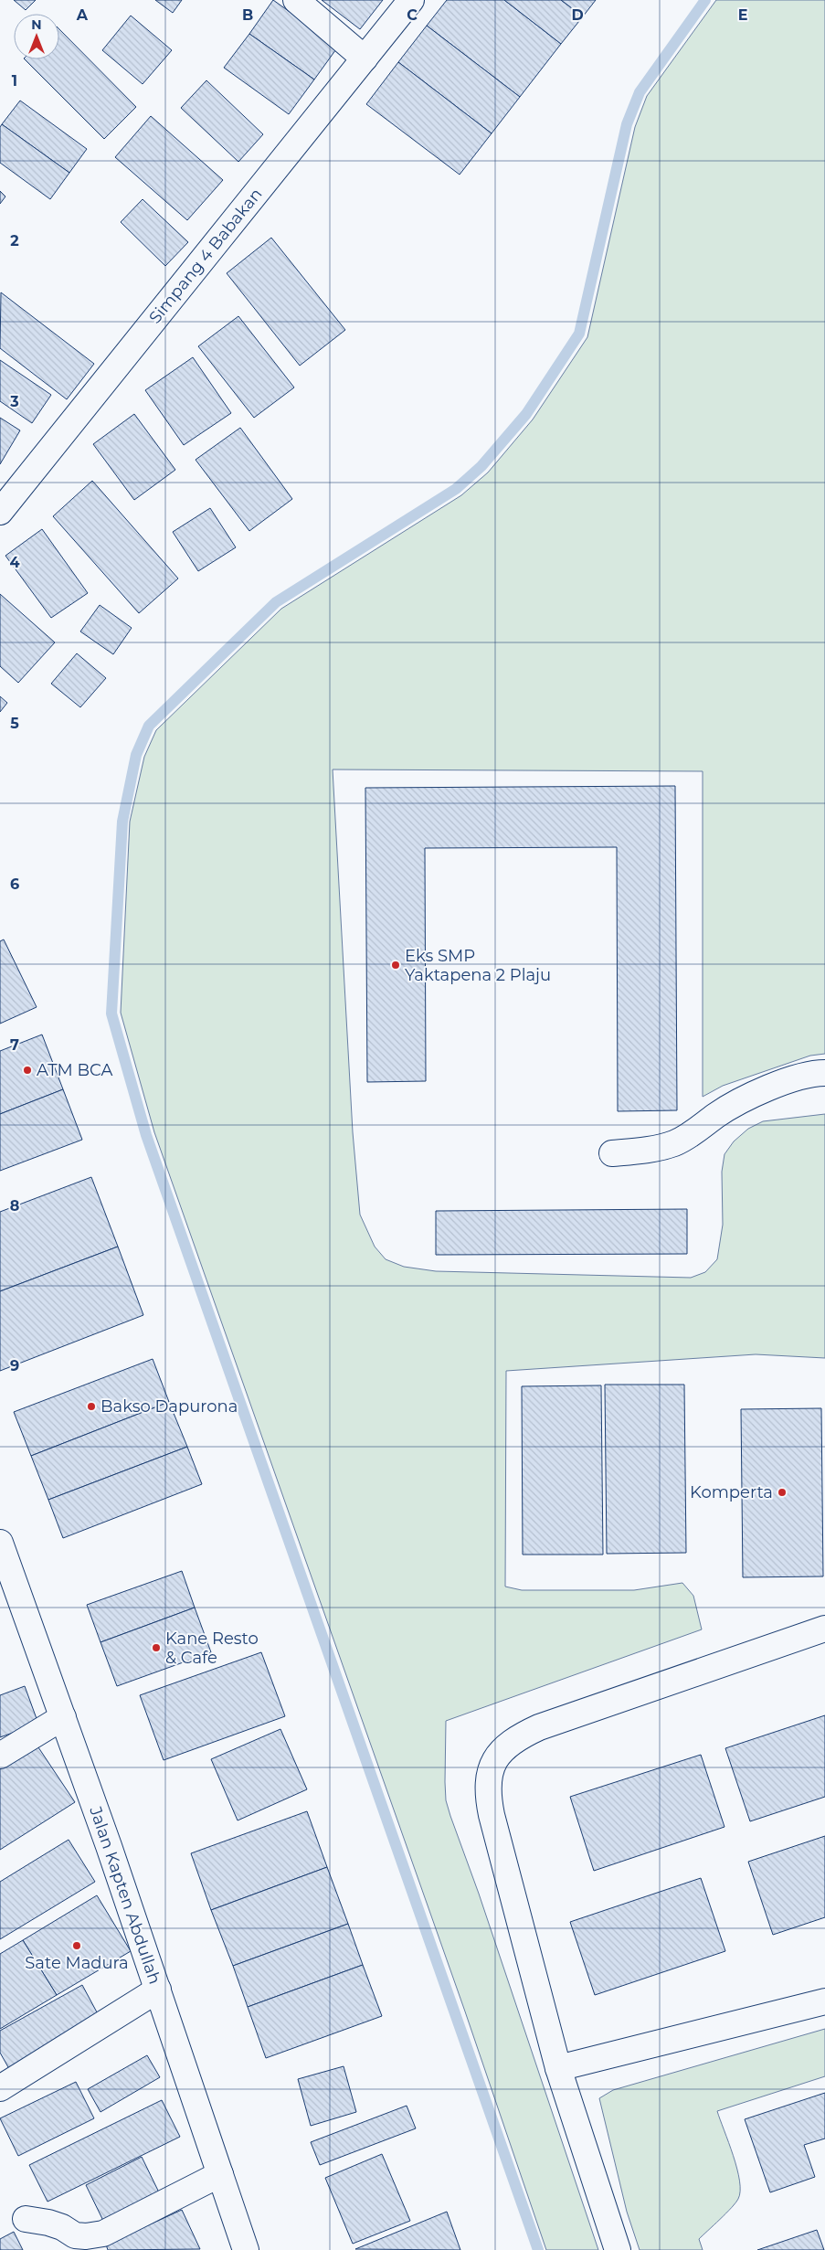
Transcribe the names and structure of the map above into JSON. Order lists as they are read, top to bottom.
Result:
{
  "streets": {
    "street": ["Simpang 4 Babakan", "Jalan Kapten Abdullah"]
  },
  "places": [
    "Eks SMP Yaktapena 2 Plaju",
    "ATM BCA",
    "Bakso Dapurona",
    "Komperta",
    "Kane Resto & Cafe",
    "Sate Madura"
  ],
  "north": "top",
  "grid": {
    "columns": [
      "A",
      "B",
      "C",
      "D",
      "E"
    ],
    "rows": [
      "1",
      "2",
      "3",
      "4",
      "5",
      "6",
      "7",
      "8",
      "9"
    ]
  }
}
